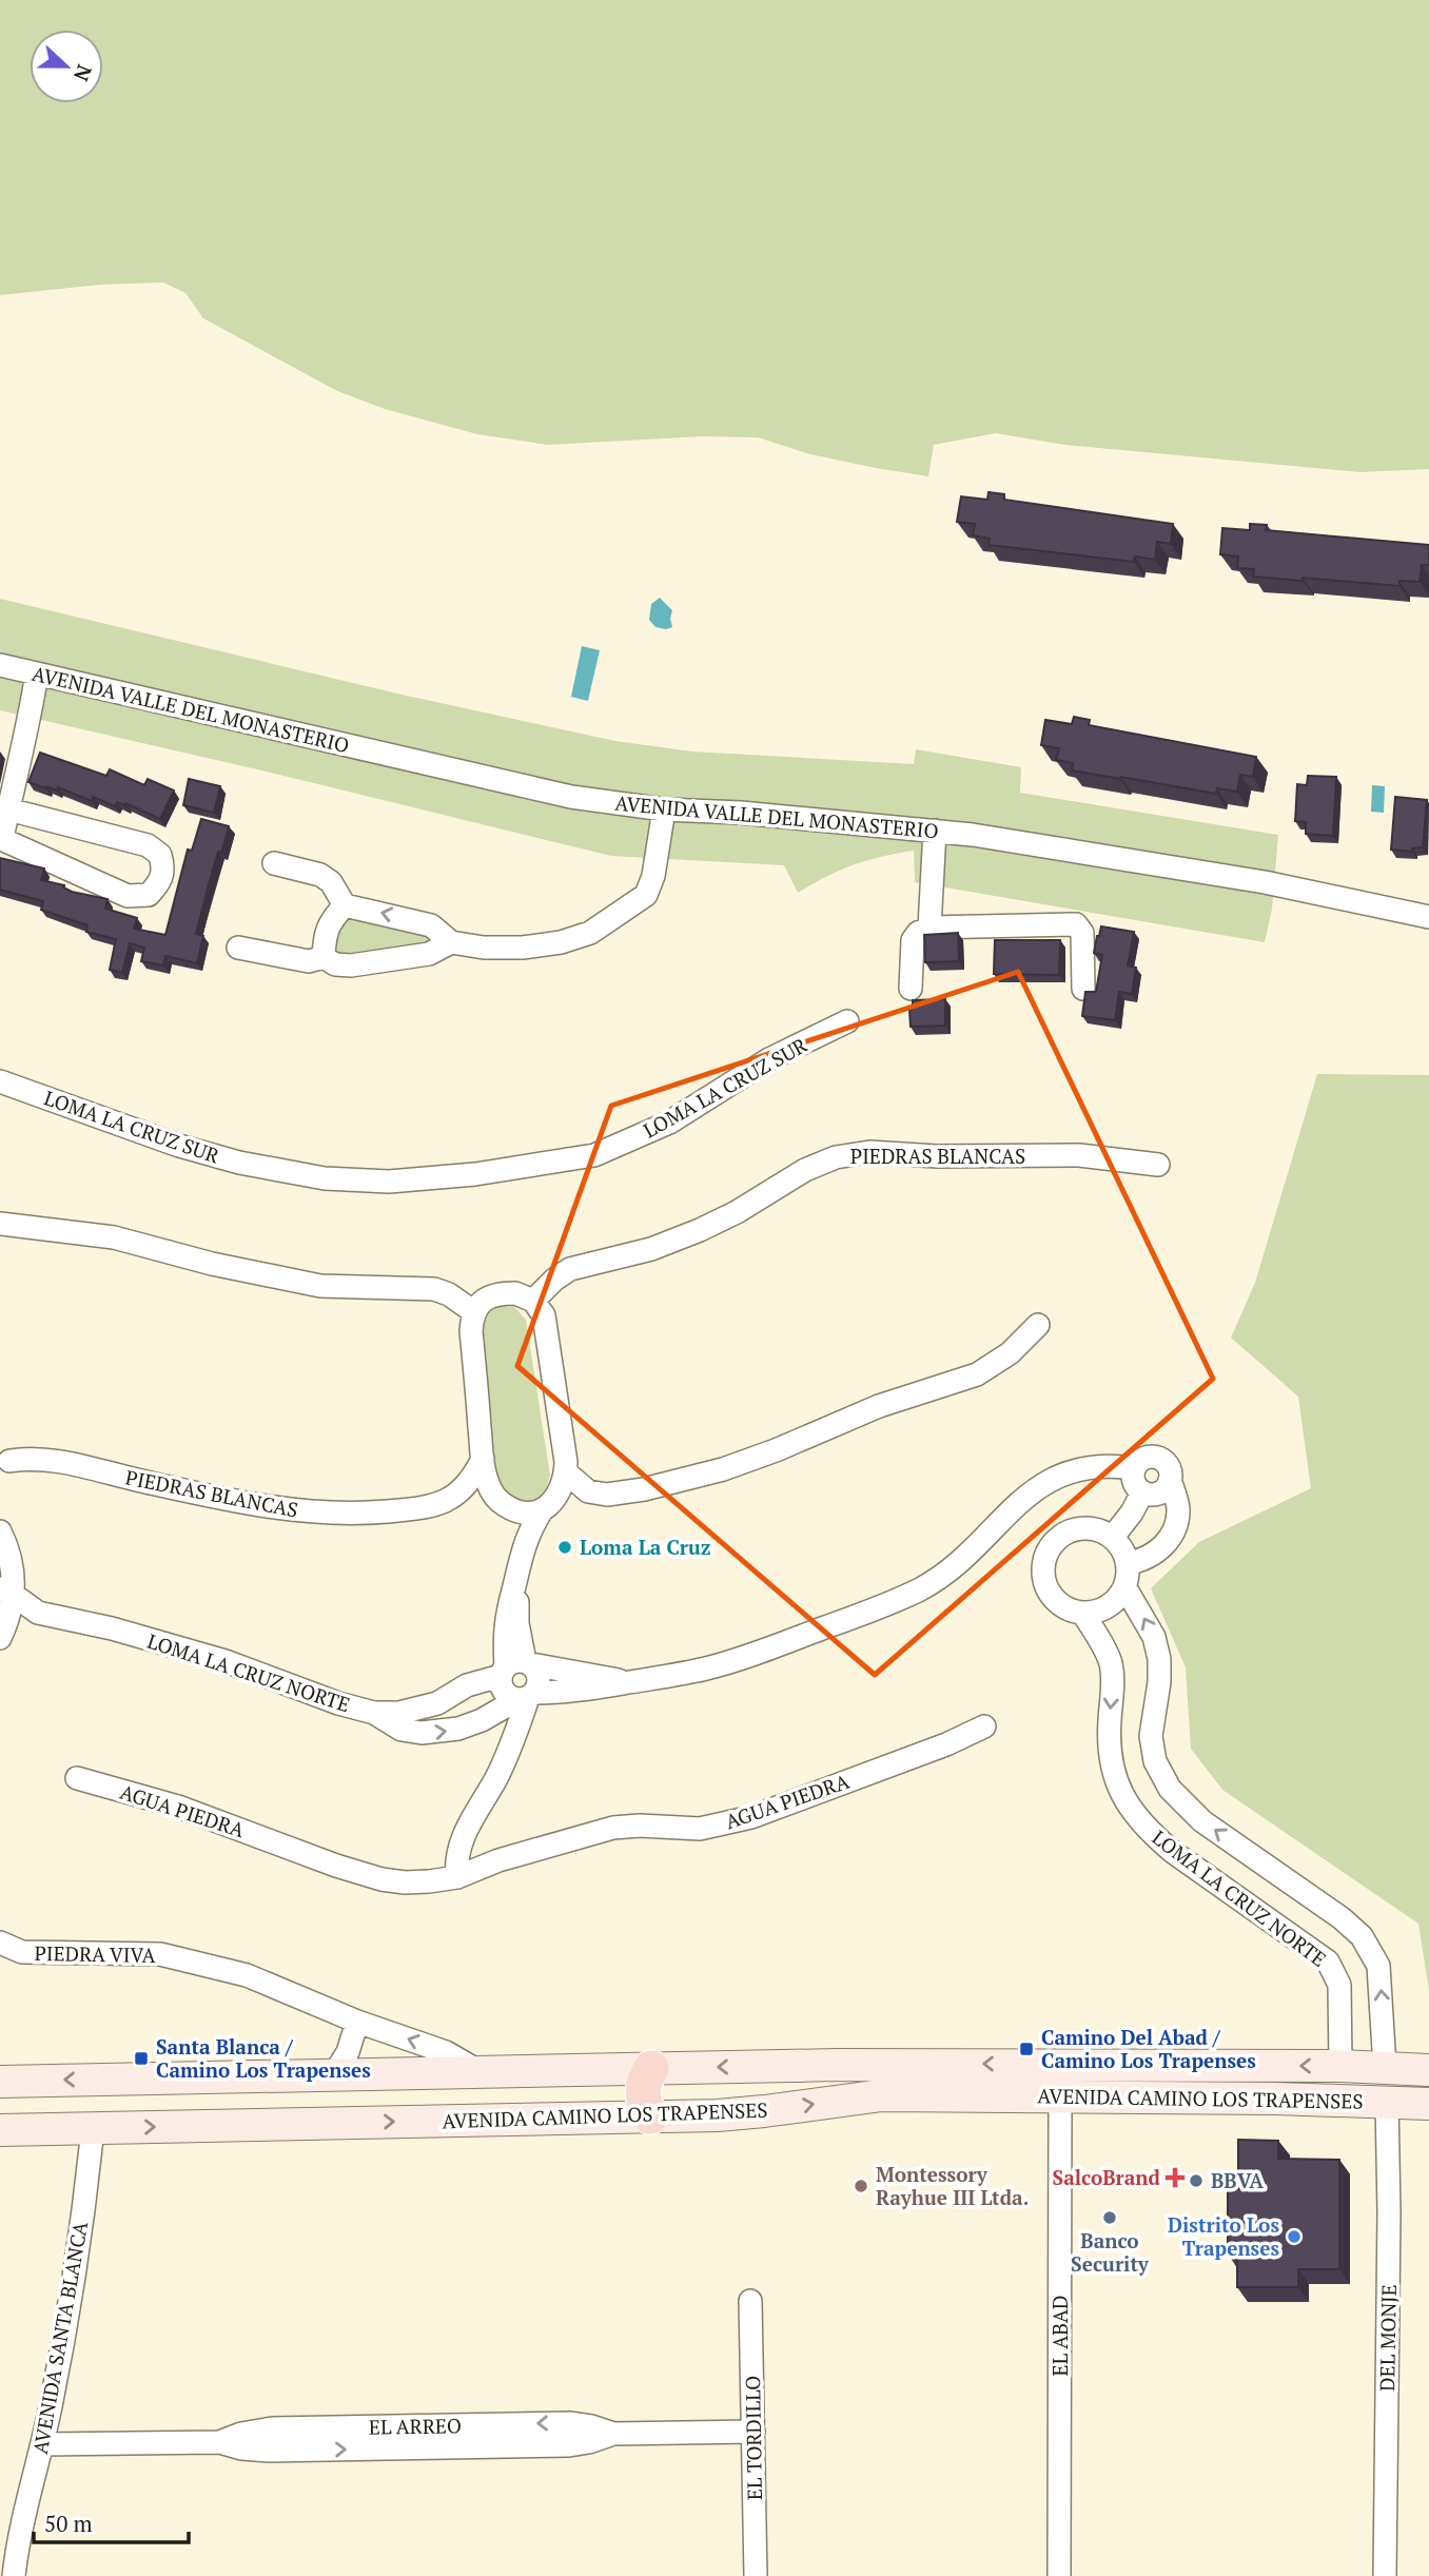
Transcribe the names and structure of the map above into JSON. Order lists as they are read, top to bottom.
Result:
{
  "streets": {
    "main road": ["AVENIDA CAMINO LOS TRAPENSES"],
    "street": [
      "AVENIDA VALLE DEL MONASTERIO",
      "LOMA LA CRUZ SUR",
      "PIEDRAS BLANCAS",
      "LOMA LA CRUZ NORTE",
      "AGUA PIEDRA",
      "PIEDRA VIVA",
      "EL ABAD",
      "AVENIDA SANTA BLANCA",
      "DEL MONJE",
      "EL ARREO",
      "EL TORDILLO"
    ]
  },
  "crossings": [
    ["LOMA LA CRUZ NORTE", "AVENIDA CAMINO LOS TRAPENSES"],
    ["PIEDRA VIVA", "AVENIDA CAMINO LOS TRAPENSES"],
    ["AVENIDA CAMINO LOS TRAPENSES", "EL ABAD"],
    ["AVENIDA CAMINO LOS TRAPENSES", "AVENIDA SANTA BLANCA"],
    ["AVENIDA CAMINO LOS TRAPENSES", "DEL MONJE"],
    ["AVENIDA SANTA BLANCA", "EL ARREO"],
    ["EL ARREO", "EL TORDILLO"]
  ],
  "places": {
    "other": [
      "Loma La Cruz",
      "BBVA",
      "Montessory Rayhue III Ltda.",
      "Banco Security",
      "Distrito Los Trapenses"
    ],
    "transit": ["Camino Del Abad / Camino Los Trapenses", "Santa Blanca / Camino Los Trapenses"],
    "health": ["SalcoBrand"]
  },
  "scale_bar": "50 m",
  "north": "right"
}
